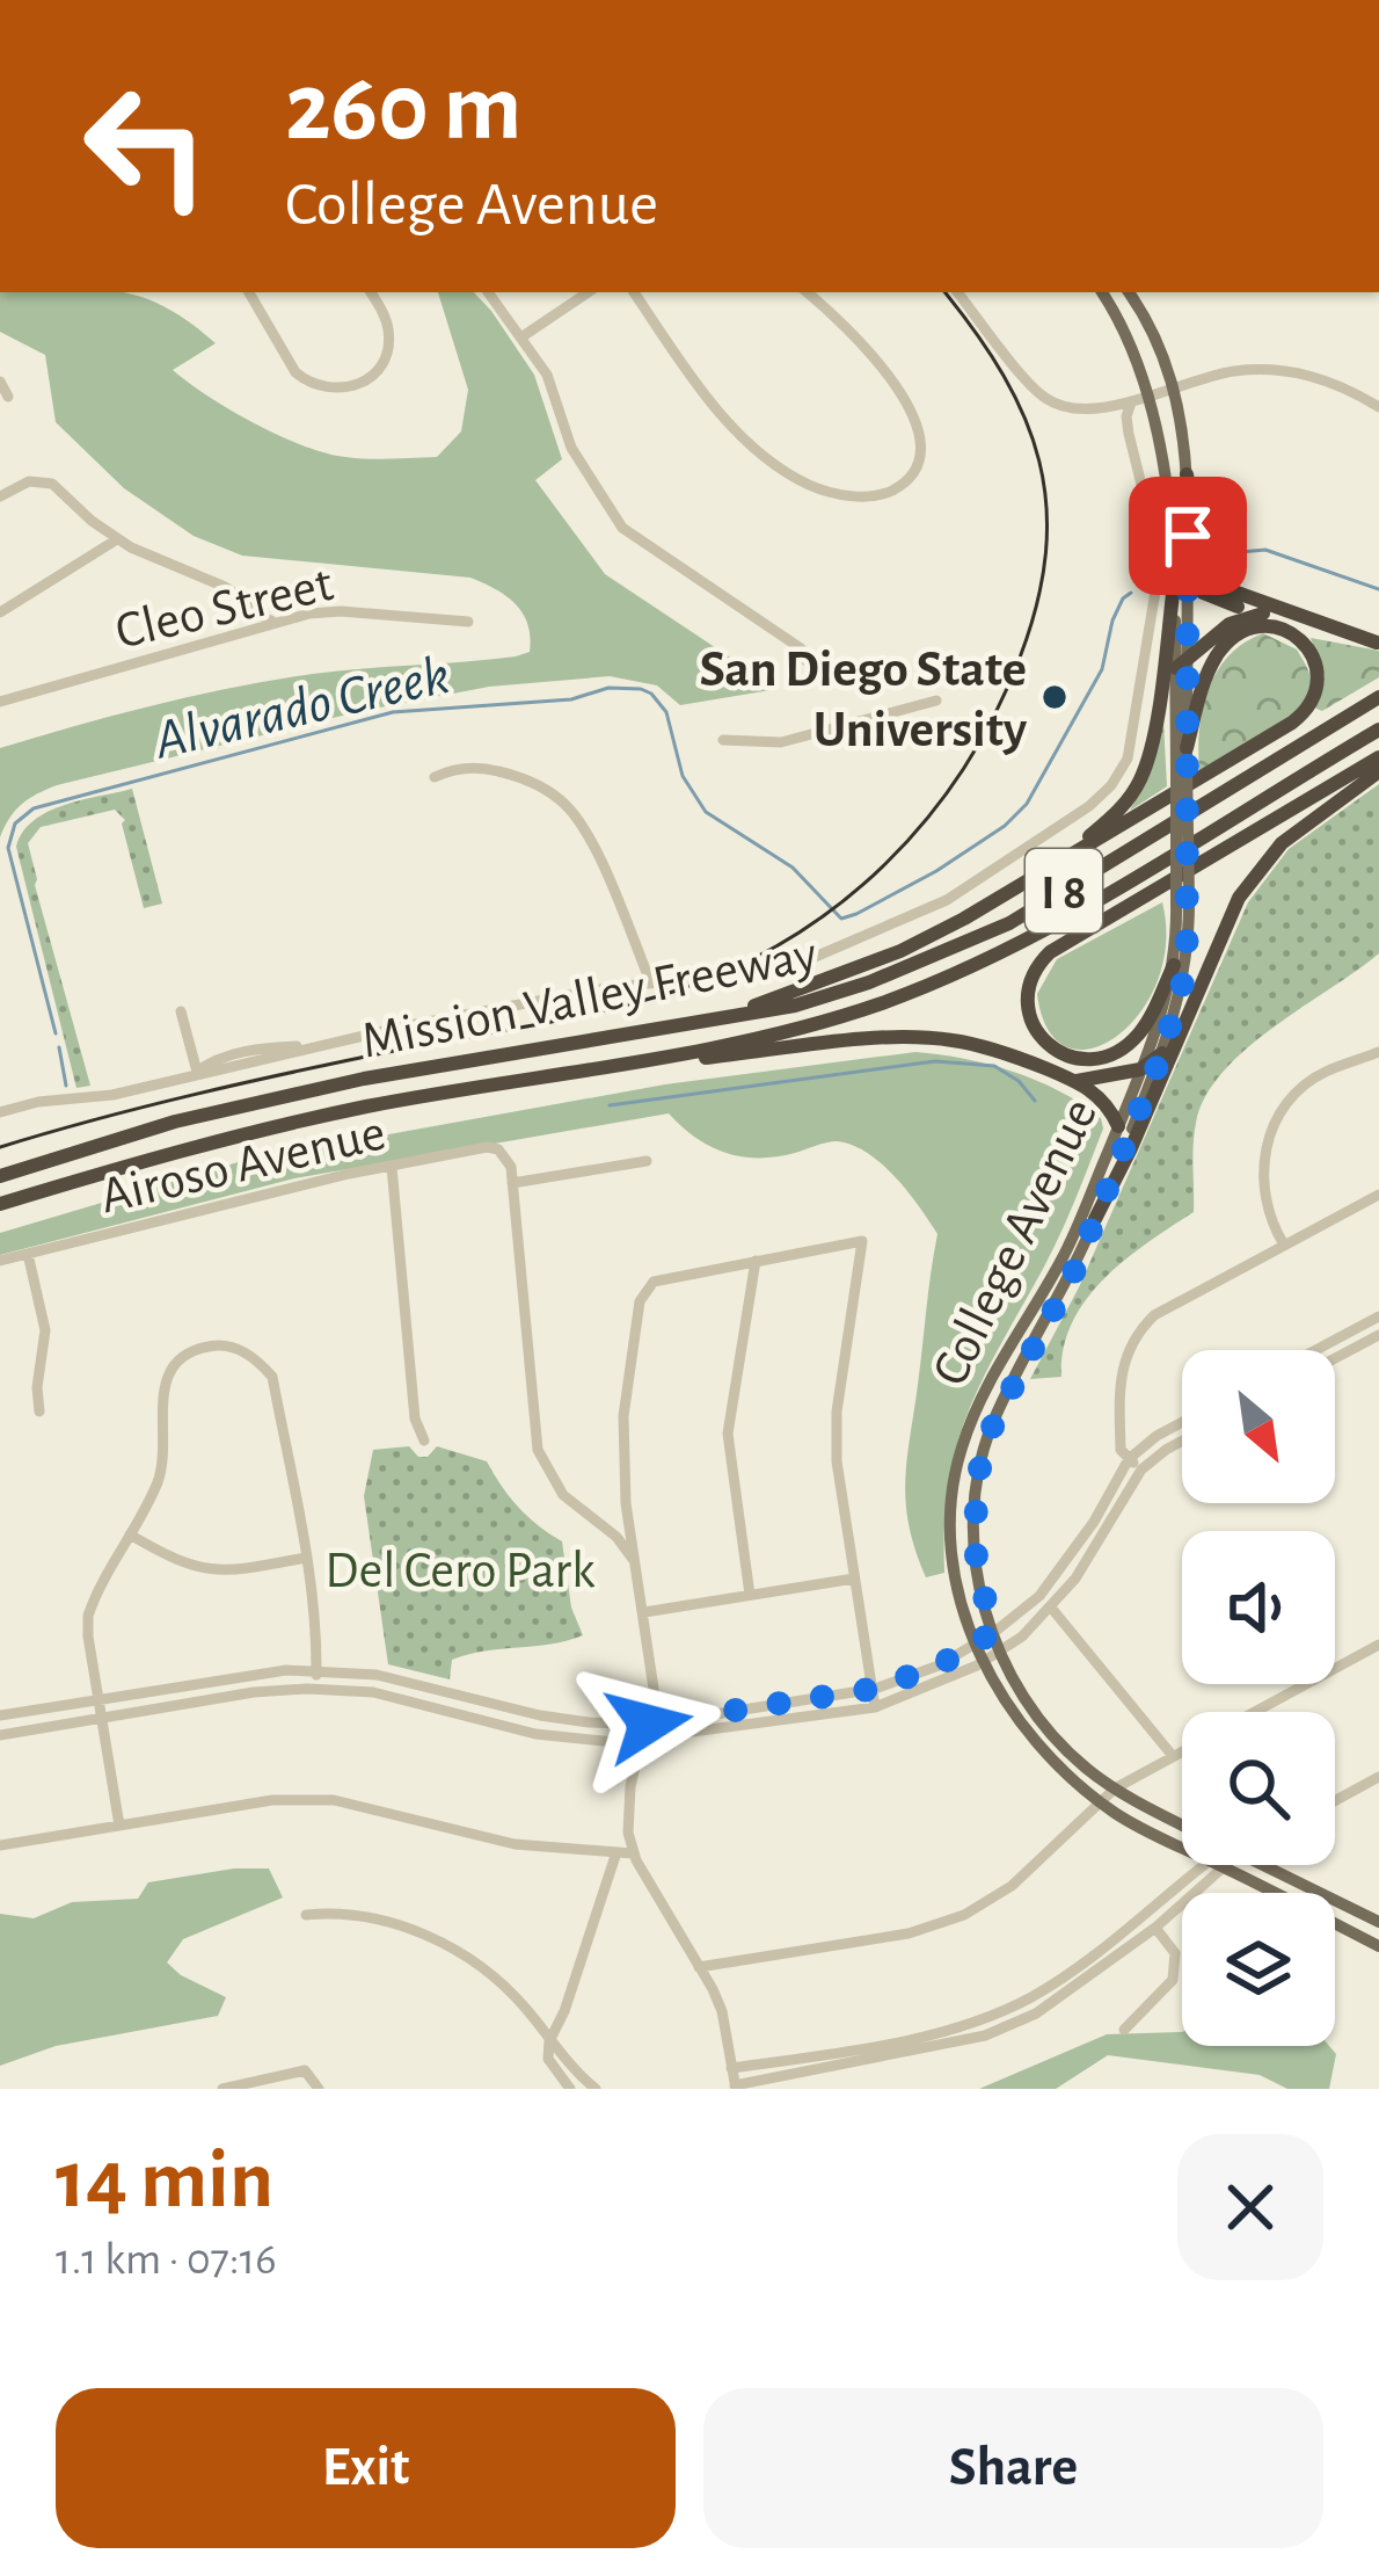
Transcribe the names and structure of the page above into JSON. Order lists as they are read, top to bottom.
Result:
{
  "streets": {
    "highway": ["I 8", "Mission Valley Freeway"],
    "main road": ["College Avenue"],
    "street": ["Cleo Street", "Airoso Avenue"]
  },
  "water": ["Alvarado Creek"],
  "parks": ["Del Cero Park"],
  "places": ["San Diego State University"],
  "north": "bottom right",
  "page": {
    "turn": ["260 m", "College Avenue"],
    "heading": ["14 min", "1.1 km · 07:16"],
    "buttons": ["Exit", "Share"]
  }
}
